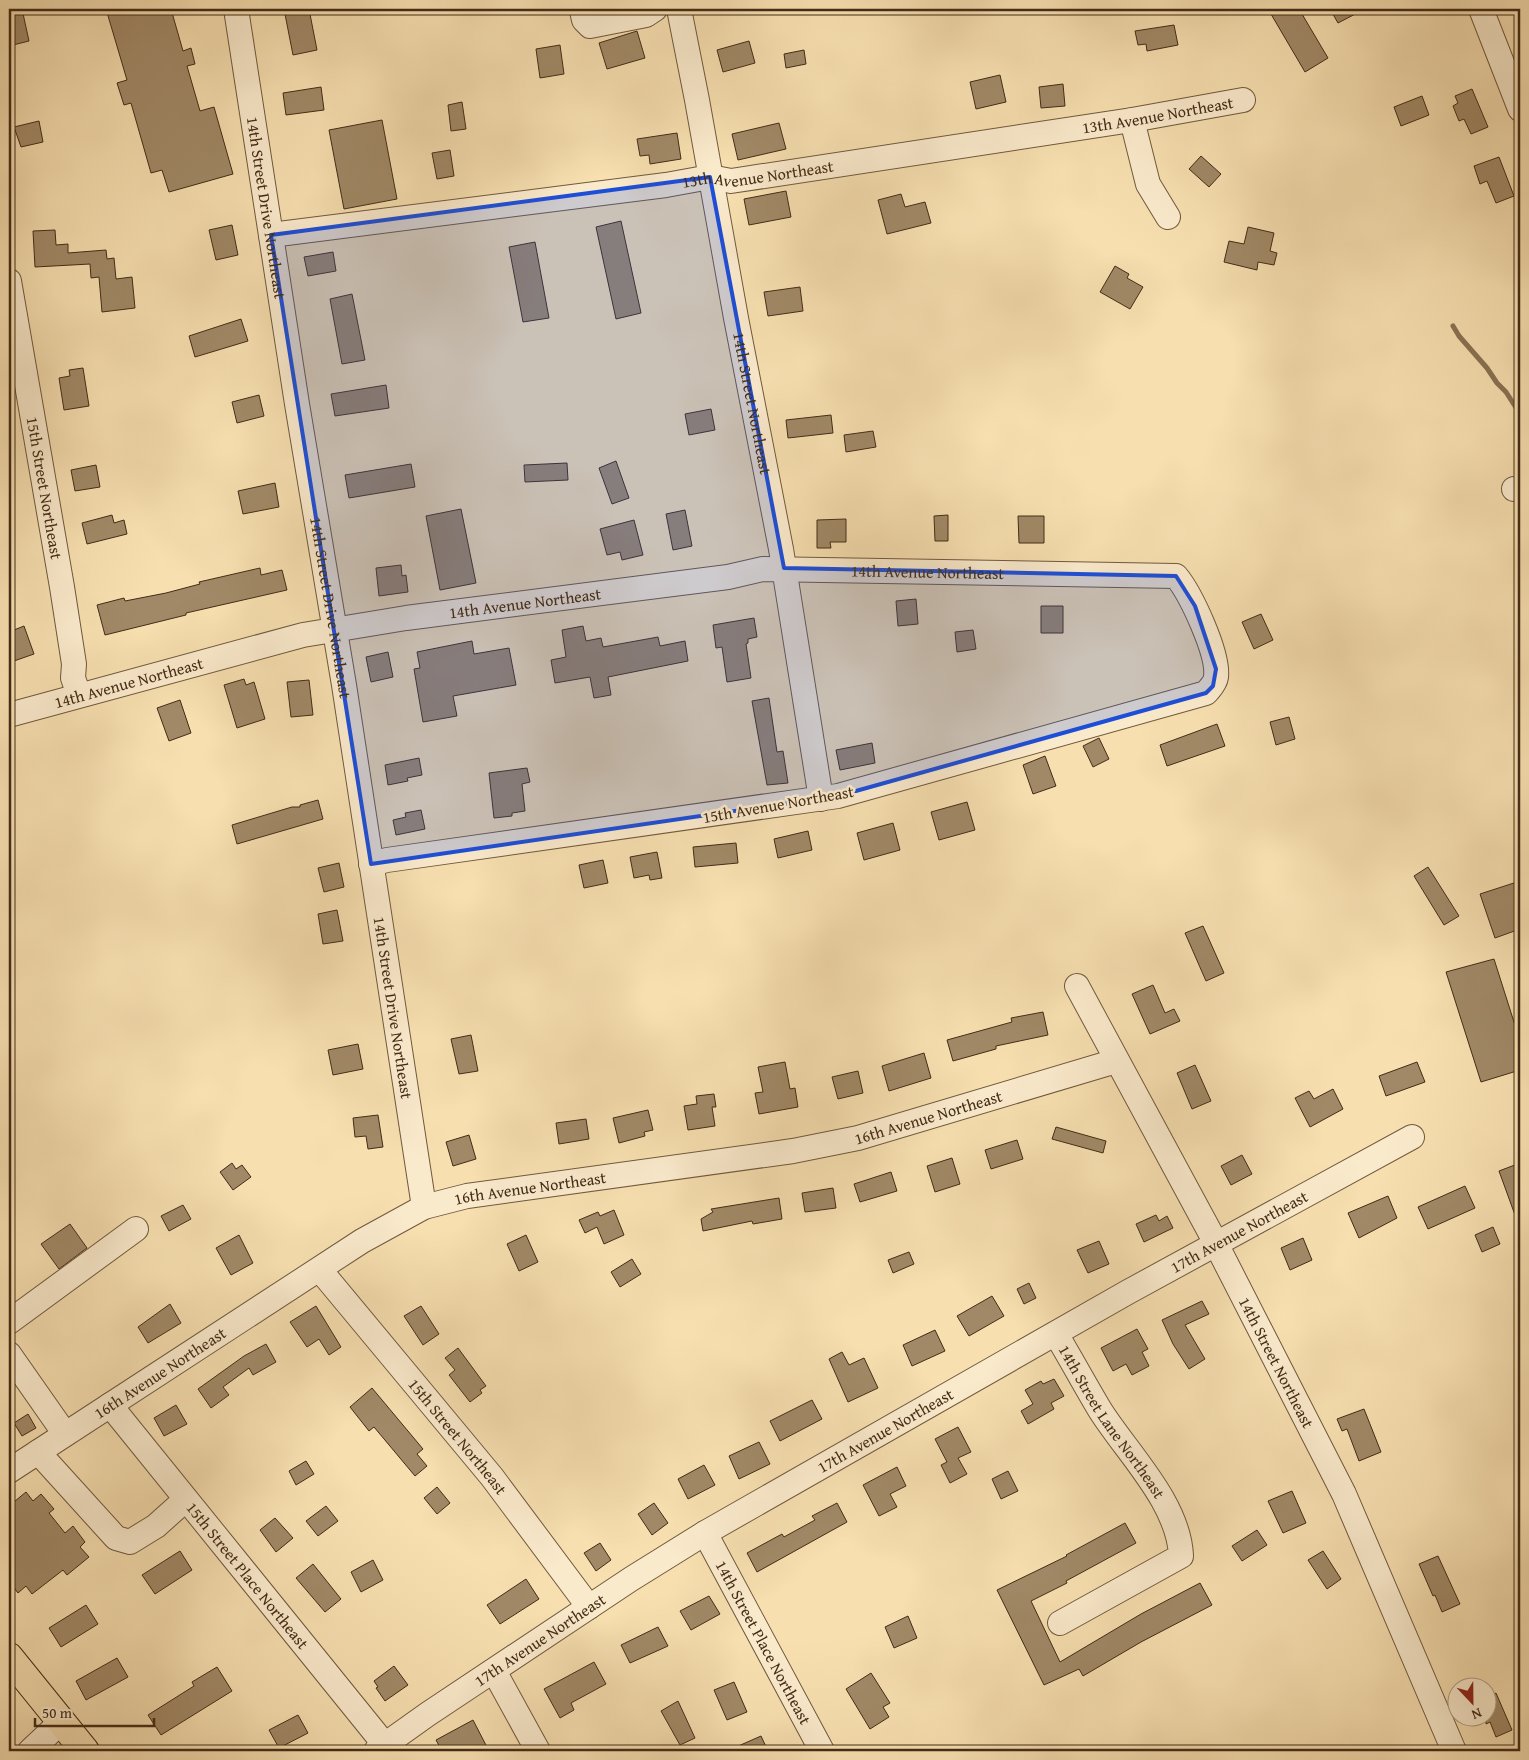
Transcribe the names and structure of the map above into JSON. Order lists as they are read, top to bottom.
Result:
{
  "streets": {
    "street": [
      "13th Avenue Northeast",
      "14th Street Drive Northeast",
      "14th Street Northeast",
      "15th Street Northeast",
      "14th Avenue Northeast",
      "15th Avenue Northeast",
      "16th Avenue Northeast",
      "17th Avenue Northeast",
      "14th Street Lane Northeast",
      "15th Street Place Northeast",
      "14th Street Place Northeast"
    ]
  },
  "crossings": [
    ["13th Avenue Northeast", "14th Street Drive Northeast"],
    ["13th Avenue Northeast", "14th Street Northeast"],
    ["14th Street Drive Northeast", "14th Avenue Northeast"],
    ["14th Street Drive Northeast", "15th Avenue Northeast"],
    ["14th Street Drive Northeast", "16th Avenue Northeast"],
    ["14th Street Northeast", "14th Avenue Northeast"],
    ["14th Street Northeast", "15th Avenue Northeast"],
    ["14th Street Northeast", "16th Avenue Northeast"],
    ["14th Street Northeast", "17th Avenue Northeast"],
    ["15th Street Northeast", "14th Avenue Northeast"],
    ["15th Street Northeast", "16th Avenue Northeast"],
    ["15th Street Northeast", "17th Avenue Northeast"],
    ["14th Avenue Northeast", "15th Avenue Northeast"],
    ["16th Avenue Northeast", "15th Street Place Northeast"],
    ["17th Avenue Northeast", "14th Street Lane Northeast"],
    ["17th Avenue Northeast", "15th Street Place Northeast"],
    ["17th Avenue Northeast", "14th Street Place Northeast"]
  ],
  "scale_bar": "50 m",
  "north": "bottom"
}
